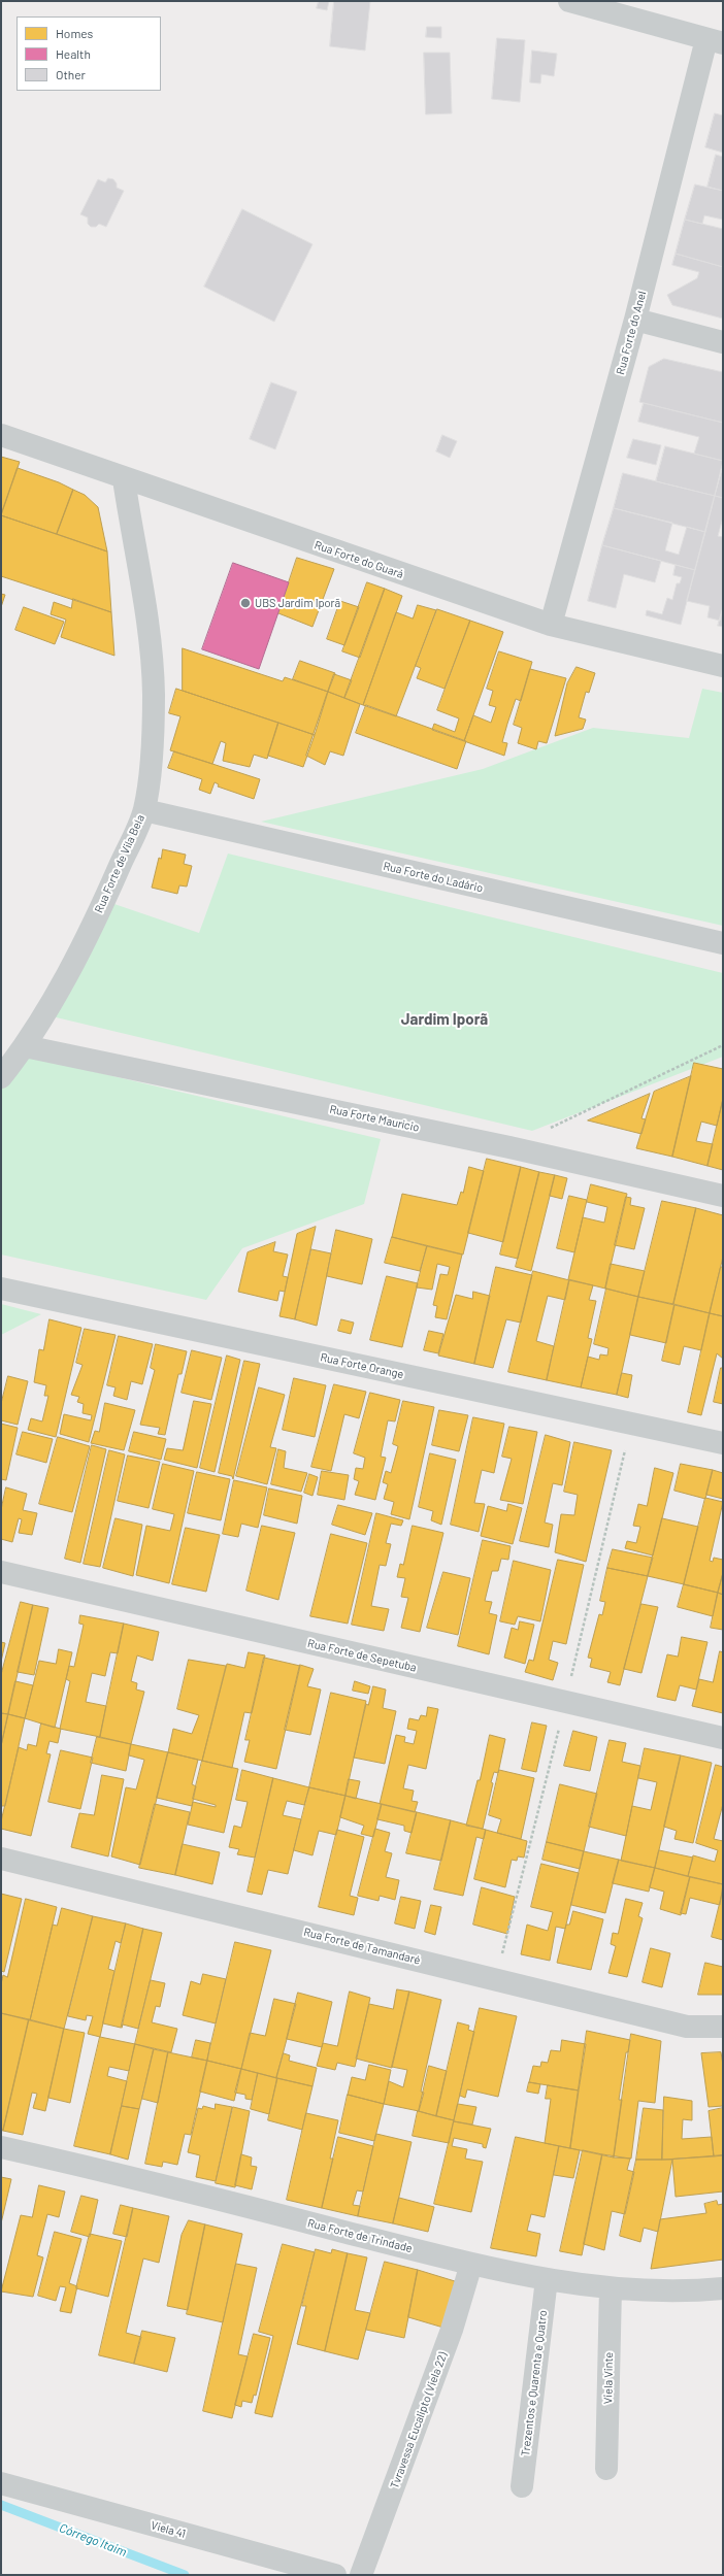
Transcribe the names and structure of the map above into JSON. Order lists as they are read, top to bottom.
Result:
{
  "streets": {
    "street": [
      "Rua Forte do Anel",
      "Rua Forte do Guará",
      "Rua Forte de Vila Bela",
      "Rua Forte do Ladário",
      "Rua Forte Maurício",
      "Rua Forte Orange",
      "Rua Forte de Sepetuba",
      "Rua Forte de Tamandaré",
      "Rua Forte de Trindade",
      "Viela Vinte",
      "Trezentos e Quarenta e Quatro",
      "Tvravessa Eucalipto (Viela 22)",
      "Viela 41"
    ]
  },
  "crossings": [
    ["Rua Forte do Anel", "Rua Forte do Guará"],
    ["Rua Forte do Guará", "Rua Forte de Vila Bela"],
    ["Rua Forte de Vila Bela", "Rua Forte do Ladário"],
    ["Rua Forte de Vila Bela", "Rua Forte Maurício"],
    ["Rua Forte de Trindade", "Viela Vinte"],
    ["Rua Forte de Trindade", "Trezentos e Quarenta e Quatro"],
    ["Rua Forte de Trindade", "Tvravessa Eucalipto (Viela 22)"]
  ],
  "districts": ["Jardim Iporã"],
  "water": ["Córrego Itaim"],
  "places": ["UBS Jardim Iporã"],
  "legend": ["Homes", "Health", "Other"]
}
